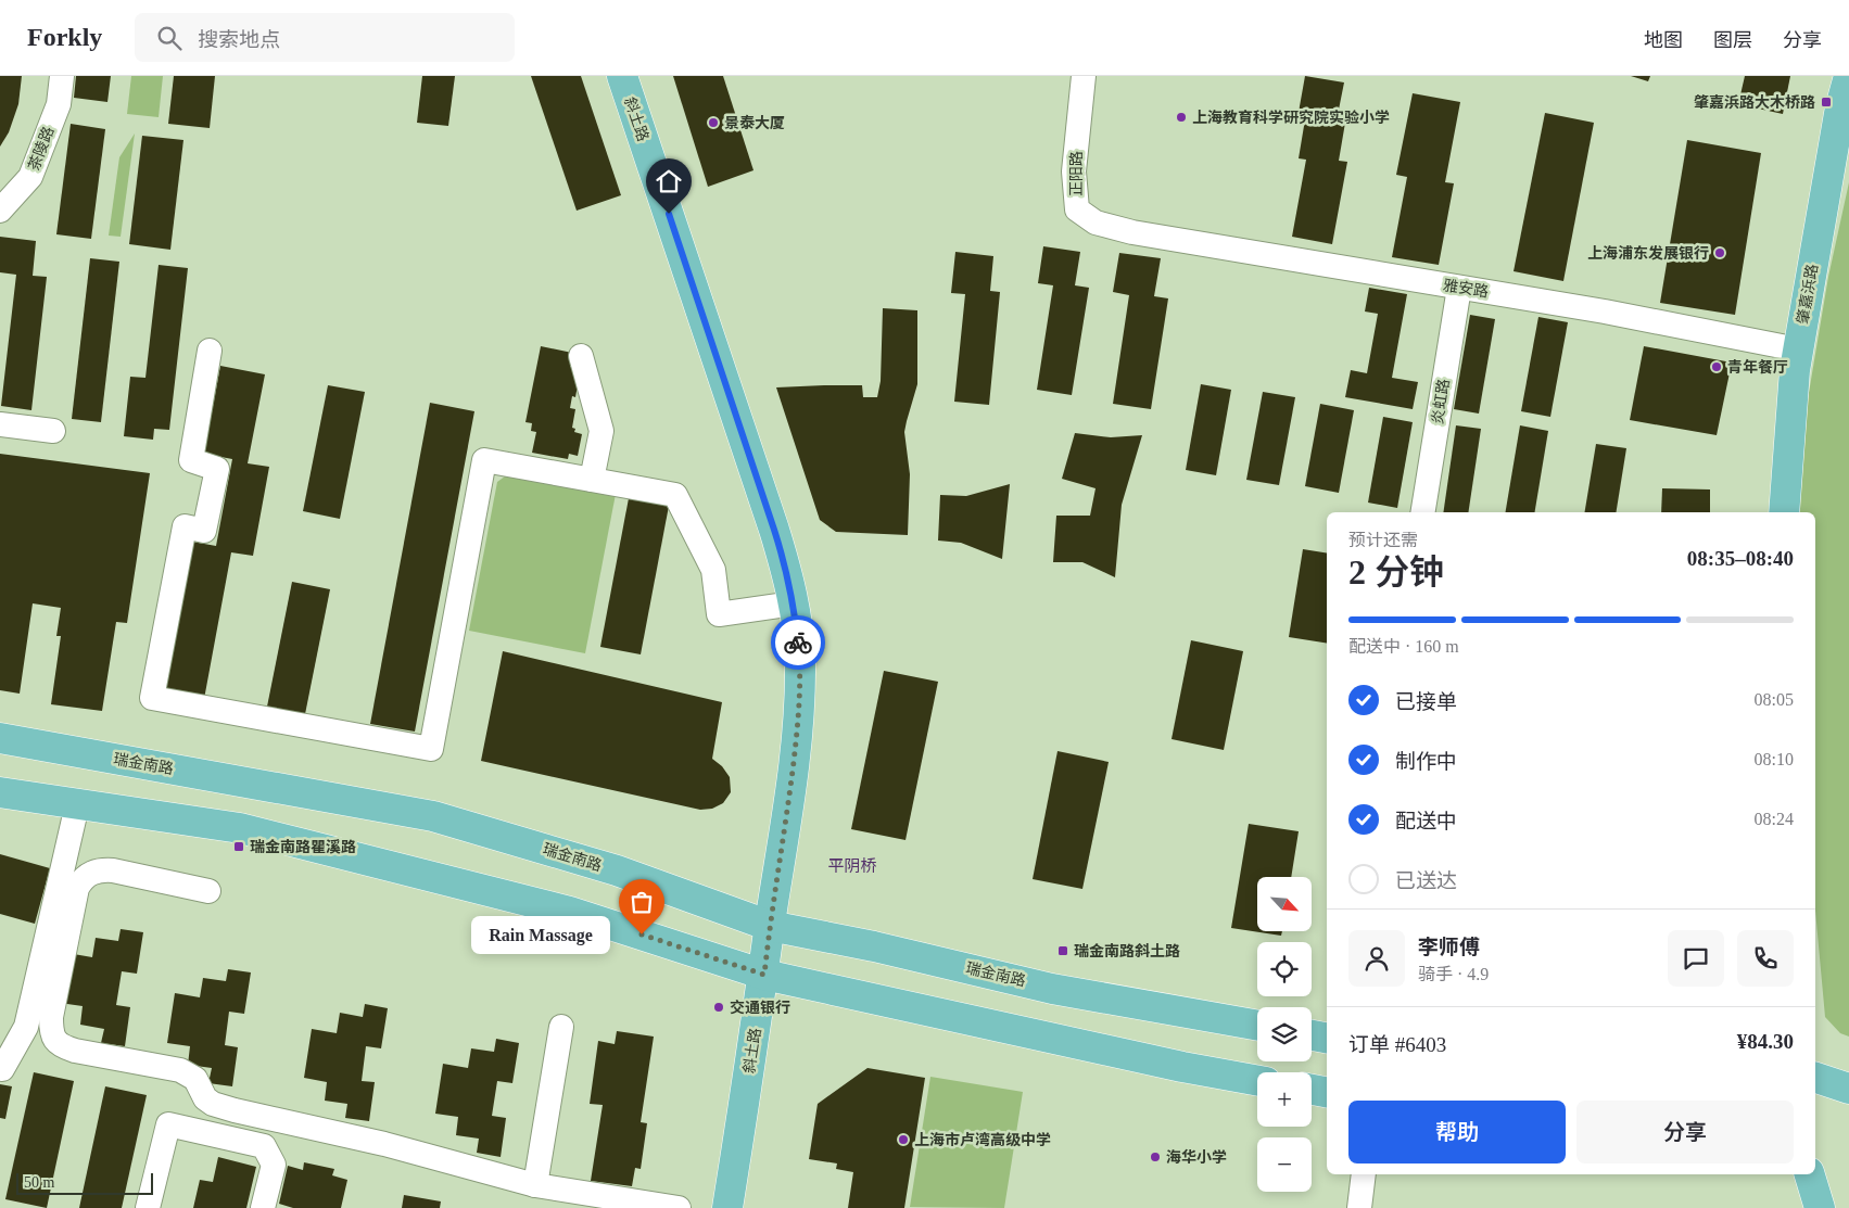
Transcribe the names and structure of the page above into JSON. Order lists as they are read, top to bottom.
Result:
{
  "streets": {
    "main road": ["斜土路", "肇嘉浜路", "瑞金南路"],
    "street": [
      "茶陵路",
      "正阳路",
      "雅安路",
      "炎虹路"
    ]
  },
  "crossings": [
    ["斜土路", "瑞金南路"],
    ["正阳路", "雅安路"],
    ["雅安路", "肇嘉浜路"],
    ["雅安路", "炎虹路"]
  ],
  "districts": ["平阴桥"],
  "places": {
    "transit": ["肇嘉浜路大木桥路", "瑞金南路瞿溪路", "瑞金南路斜土路"],
    "other": [
      "上海教育科学研究院实验小学",
      "景泰大厦",
      "上海浦东发展银行",
      "青年餐厅",
      "Rain Massage",
      "交通银行",
      "上海市卢湾高级中学",
      "海华小学"
    ]
  },
  "scale_bar": "50 m",
  "north": "bottom right",
  "page": {
    "header": "Forkly",
    "search": "搜索地点",
    "nav": ["地图", "图层", "分享"],
    "heading": ["2 分钟", "预计还需", "08:35–08:40"],
    "panel": [
      "李师傅",
      "骑手 · 4.9",
      "订单 #6403",
      "¥84.30"
    ],
    "bar": "配送中 · 160 m",
    "list": [
      ["已接单", "08:05"],
      ["制作中", "08:10"],
      ["配送中", "08:24"],
      "已送达"
    ],
    "map_buttons": ["+", "−"],
    "bubble": "Rain Massage",
    "buttons": ["帮助", "分享"],
    "scale": "50 m"
  }
}
